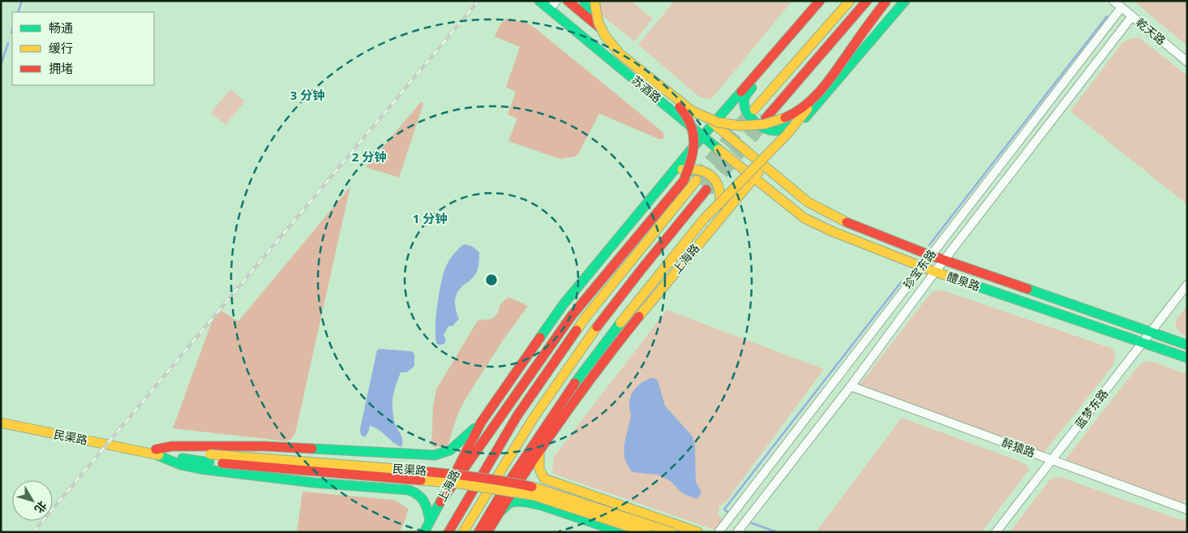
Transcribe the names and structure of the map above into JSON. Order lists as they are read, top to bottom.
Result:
{
  "streets": {
    "main road": [
      "苏酒路",
      "上海路",
      "醴泉路",
      "民渠路"
    ],
    "street": [
      "乾天路",
      "珍宝东路",
      "蓝梦东路",
      "醉猿路"
    ]
  },
  "crossings": [
    ["乾天路", "珍宝东路"],
    ["苏酒路", "上海路"],
    ["苏酒路", "醴泉路"],
    ["上海路", "醴泉路"],
    ["珍宝东路", "醴泉路"],
    ["珍宝东路", "醉猿路"],
    ["醴泉路", "蓝梦东路"],
    ["蓝梦东路", "醉猿路"]
  ],
  "legend": ["畅通", "缓行", "拥堵"],
  "north": "bottom right",
  "rings": ["3 分钟", "2 分钟", "1 分钟"]
}
